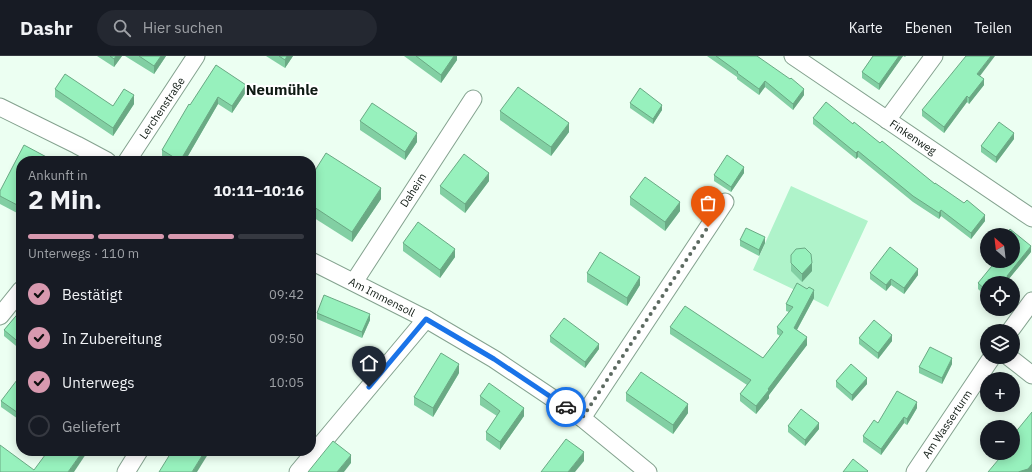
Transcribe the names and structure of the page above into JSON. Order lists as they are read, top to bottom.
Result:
{
  "streets": {
    "street": [
      "Lerchenstraße",
      "Finkenweg",
      "Daheim",
      "Am Immensoll",
      "Am Wasserturm"
    ]
  },
  "crossings": [
    ["Daheim", "Am Immensoll"]
  ],
  "districts": ["Neumühle"],
  "north": "top left",
  "page": {
    "header": "Dashr",
    "search": "Hier suchen",
    "nav": ["Karte", "Ebenen", "Teilen"],
    "heading": ["2 Min.", "Ankunft in", "10:11–10:16"],
    "bar": "Unterwegs · 110 m",
    "map_buttons": ["+", "−"],
    "list": [
      ["Bestätigt", "09:42"],
      ["In Zubereitung", "09:50"],
      ["Unterwegs", "10:05"],
      "Geliefert"
    ]
  }
}
